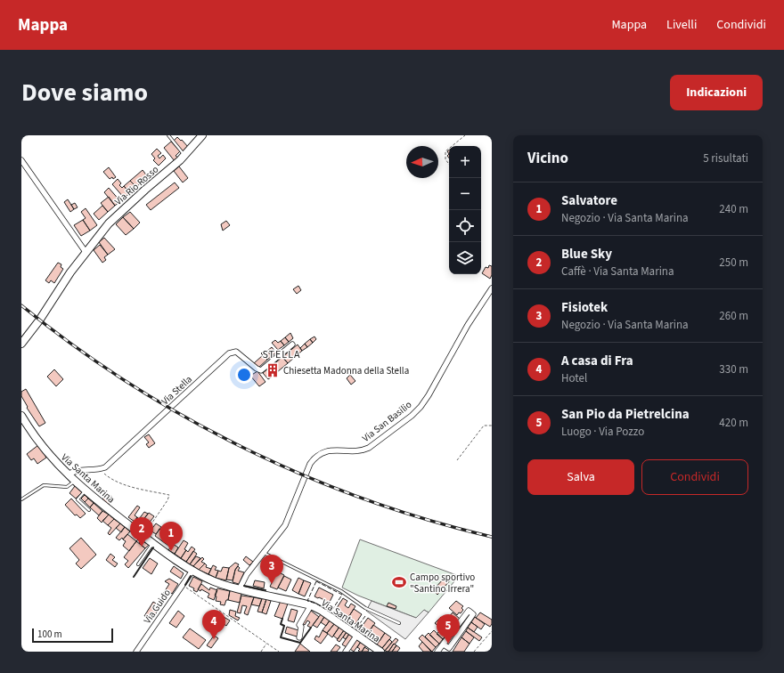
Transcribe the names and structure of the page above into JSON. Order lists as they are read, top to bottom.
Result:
{
  "streets": {
    "street": [
      "Via Rio Rosso",
      "Via Stella",
      "Via San Basilio",
      "Via Santa Marina",
      "Via Guido"
    ]
  },
  "crossings": [
    ["Via San Basilio", "Via Santa Marina"],
    ["Via Santa Marina", "Via Guido"]
  ],
  "districts": ["STELLA"],
  "places": {
    "building": ["Chiesetta Madonna della Stella"],
    "sports": ["Campo sportivo \"Santino Irrera\""]
  },
  "scale_bar": "100 m",
  "north": "left",
  "page": {
    "header": "Mappa",
    "nav": ["Mappa", "Livelli", "Condividi"],
    "title": "Dove siamo",
    "buttons": [
      "Indicazioni",
      ["Salva", "Condividi"]
    ],
    "heading": ["Vicino", "5 risultati"],
    "map_buttons": ["+", "−"],
    "list": [
      {
        "mark": "1",
        "name": "Salvatore",
        "note": "Negozio · Via Santa Marina",
        "value": "240 m"
      },
      {
        "mark": "2",
        "name": "Blue Sky",
        "note": "Caffè · Via Santa Marina",
        "value": "250 m"
      },
      {
        "mark": "3",
        "name": "Fisiotek",
        "note": "Negozio · Via Santa Marina",
        "value": "260 m"
      },
      {
        "mark": "4",
        "name": "A casa di Fra",
        "note": "Hotel",
        "value": "330 m"
      },
      {
        "mark": "5",
        "name": "San Pio da Pietrelcina",
        "note": "Luogo · Via Pozzo",
        "value": "420 m"
      }
    ],
    "pins": [
      "2",
      "1",
      "3",
      "4",
      "5"
    ],
    "scale": "100 m"
  }
}
